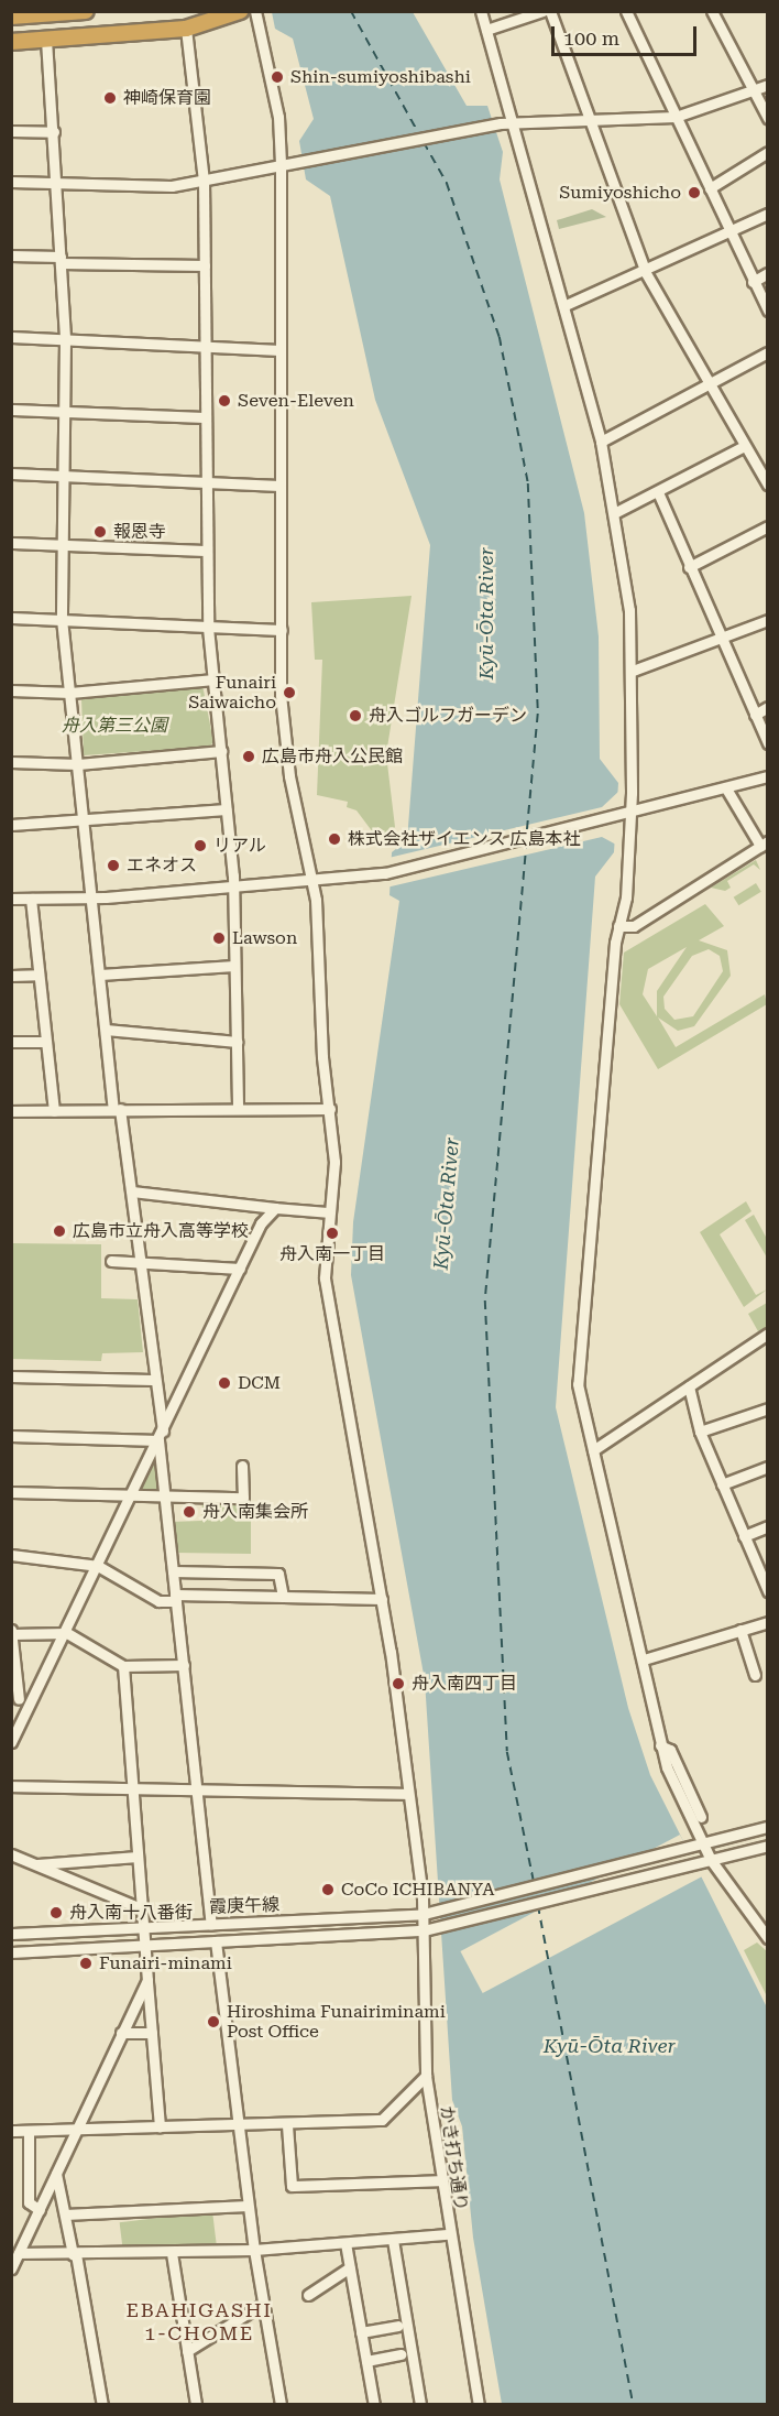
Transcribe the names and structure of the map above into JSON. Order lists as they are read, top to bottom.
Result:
{
  "streets": {
    "street": ["霞庚午線", "かき打ち通り"]
  },
  "crossings": [
    ["霞庚午線", "かき打ち通り"]
  ],
  "districts": ["EBAHIGASHI 1-CHOME"],
  "water": ["Kyū-Ōta River"],
  "parks": ["舟入第三公園"],
  "places": [
    "Shin-sumiyoshibashi",
    "神崎保育園",
    "Sumiyoshicho",
    "Seven-Eleven",
    "報恩寺",
    "Funairi Saiwaicho",
    "舟入ゴルフガーデン",
    "広島市舟入公民館",
    "株式会社ザイエンス 広島本社",
    "リアル",
    "エネオス",
    "Lawson",
    "広島市立舟入高等学校",
    "舟入南一丁目",
    "DCM",
    "舟入南集会所",
    "舟入南四丁目",
    "CoCo ICHIBANYA",
    "舟入南十八番街",
    "Funairi-minami",
    "Hiroshima Funairiminami Post Office"
  ],
  "scale_bar": "100 m"
}
